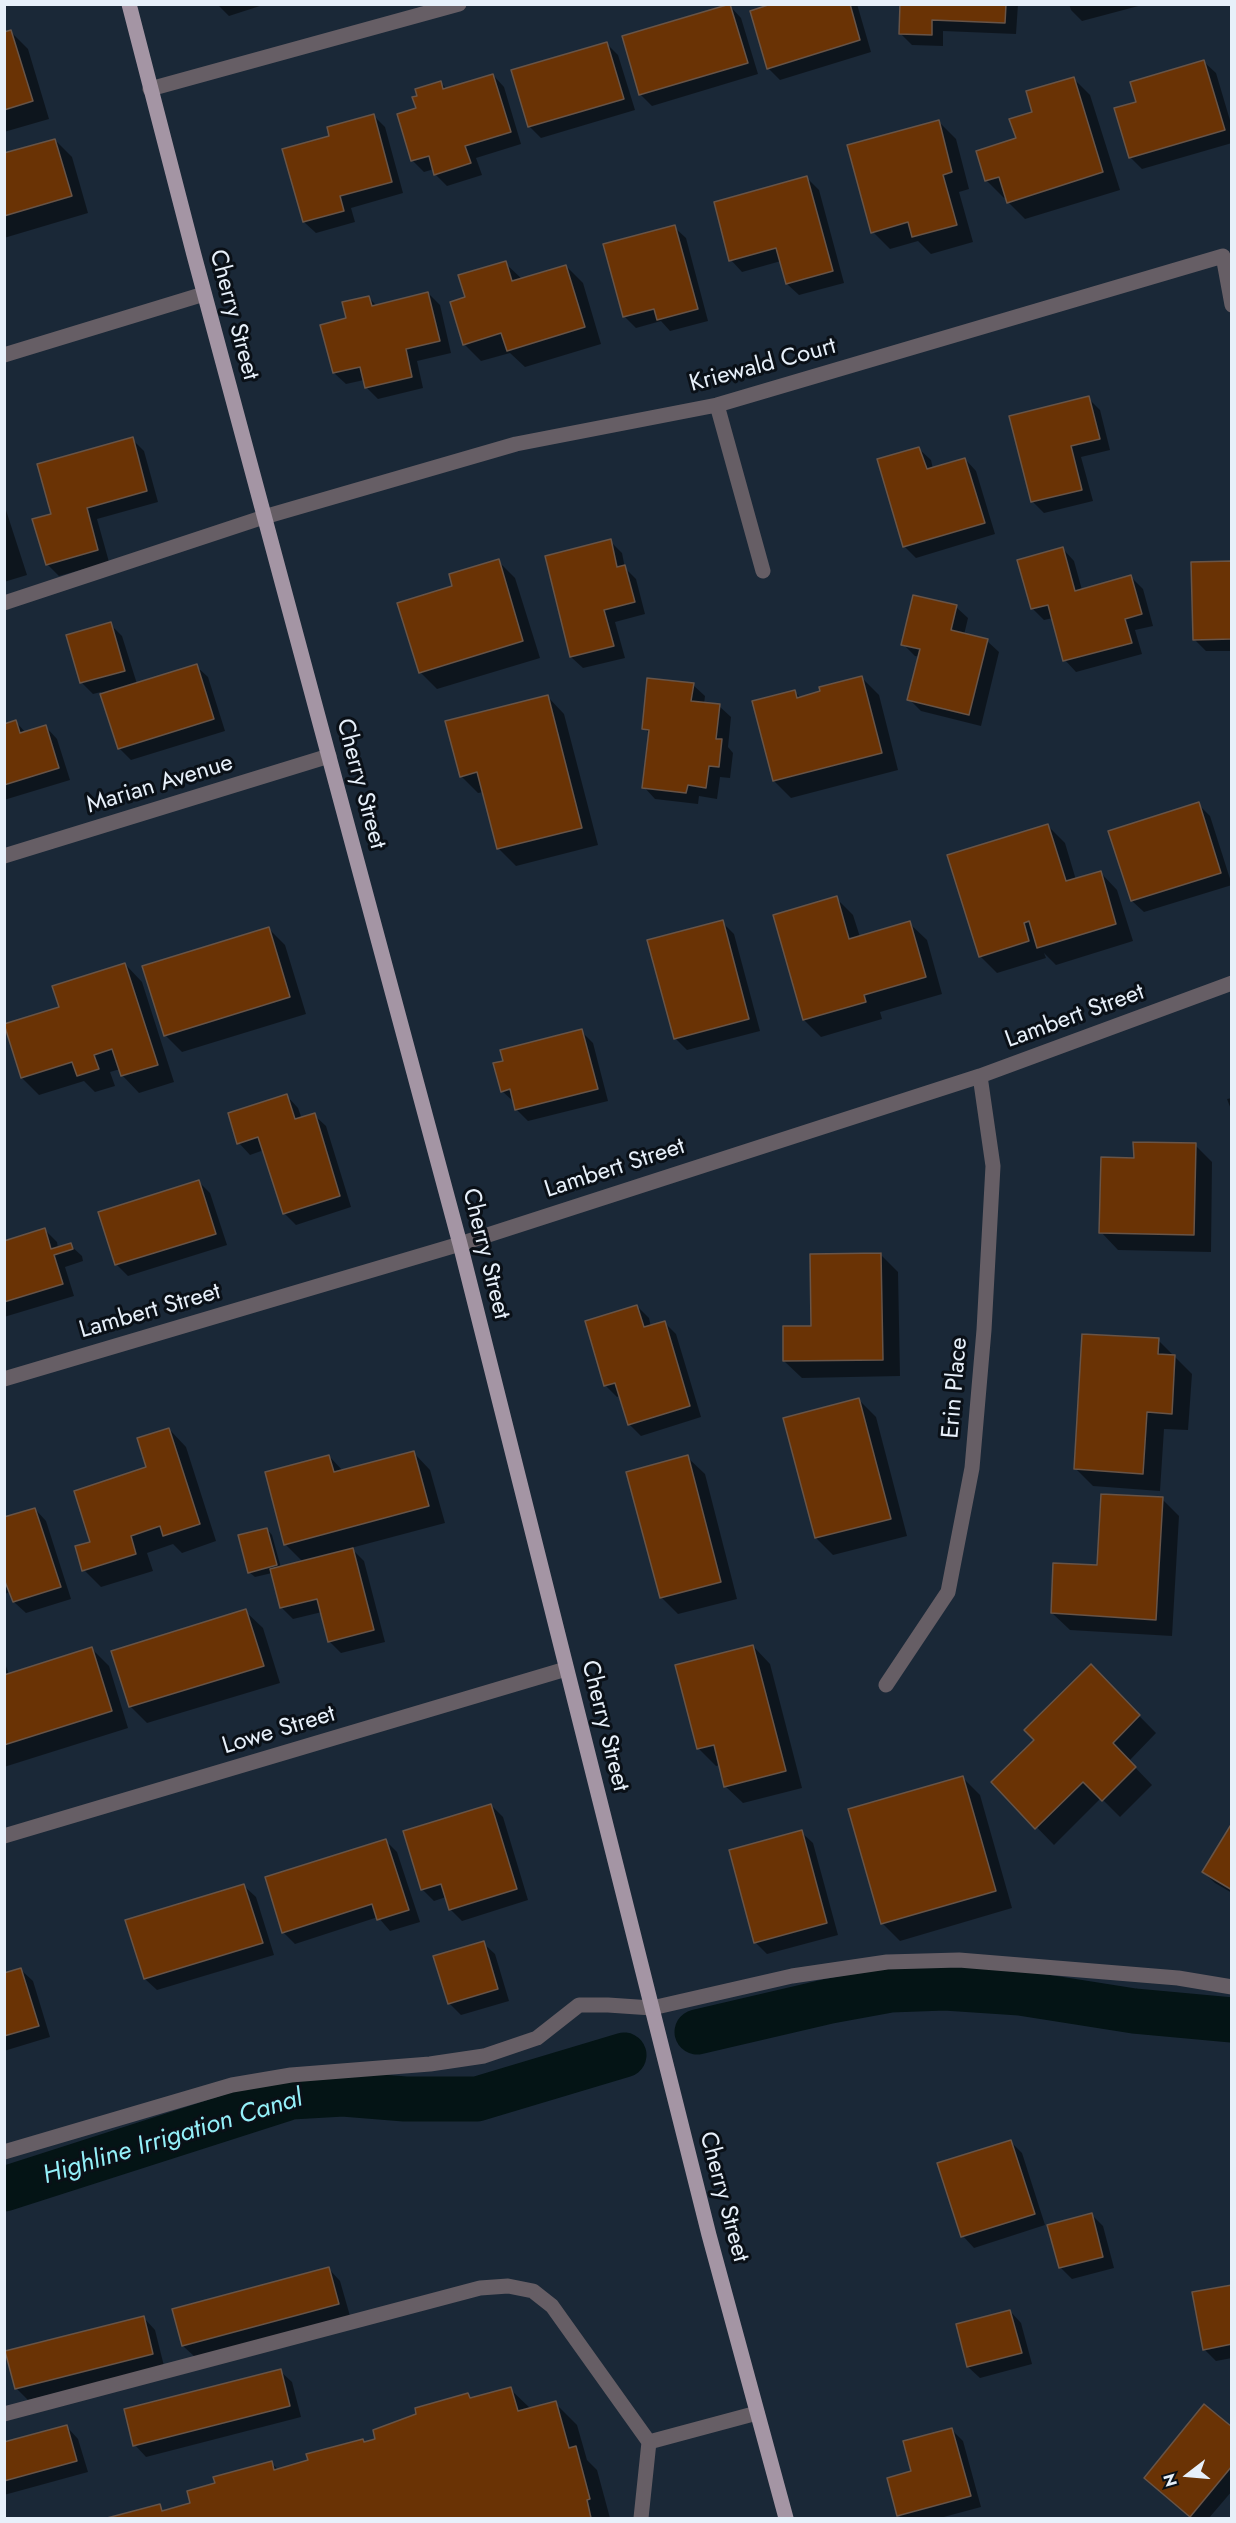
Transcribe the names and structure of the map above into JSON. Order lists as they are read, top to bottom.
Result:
{
  "streets": {
    "main road": ["Cherry Street"],
    "street": [
      "Kriewald Court",
      "Marian Avenue",
      "Lambert Street",
      "Erin Place",
      "Lowe Street"
    ]
  },
  "crossings": [
    ["Cherry Street", "Kriewald Court"],
    ["Cherry Street", "Marian Avenue"],
    ["Cherry Street", "Lambert Street"],
    ["Cherry Street", "Lowe Street"],
    ["Lambert Street", "Erin Place"]
  ],
  "water": ["Highline Irrigation Canal"],
  "north": "left"
}
